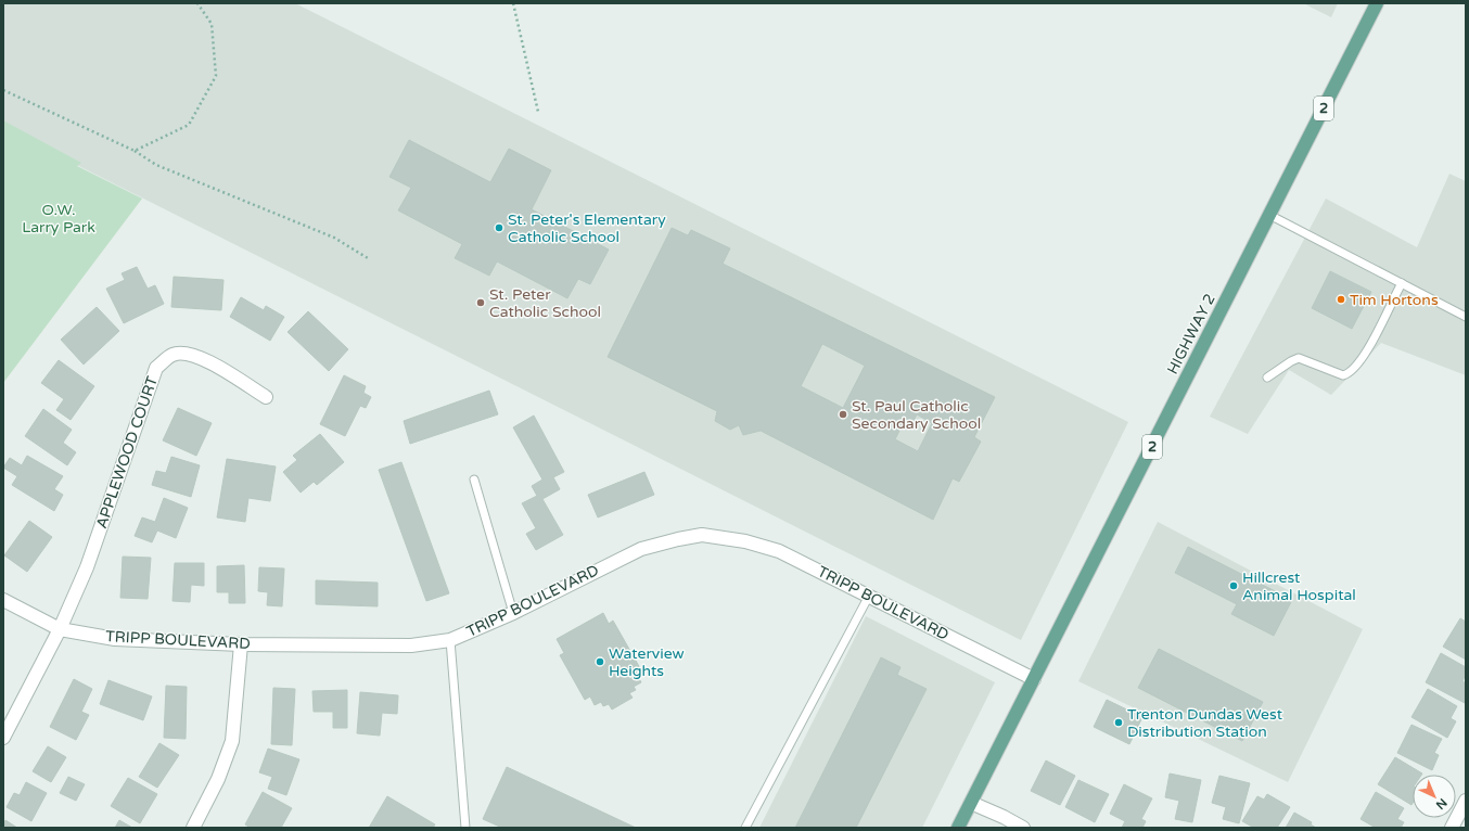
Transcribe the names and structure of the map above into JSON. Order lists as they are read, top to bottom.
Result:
{
  "streets": {
    "main road": ["2", "HIGHWAY 2"],
    "street": ["APPLEWOOD COURT", "TRIPP BOULEVARD"]
  },
  "crossings": [
    ["2", "HIGHWAY 2"],
    ["2", "TRIPP BOULEVARD"],
    ["HIGHWAY 2", "TRIPP BOULEVARD"],
    ["APPLEWOOD COURT", "TRIPP BOULEVARD"]
  ],
  "parks": ["O.W. Larry Park"],
  "places": [
    "St. Peter's Elementary Catholic School",
    "Tim Hortons",
    "St. Peter Catholic School",
    "St. Paul Catholic Secondary School",
    "Hillcrest Animal Hospital",
    "Waterview Heights",
    "Trenton Dundas West Distribution Station"
  ],
  "north": "bottom right"
}
